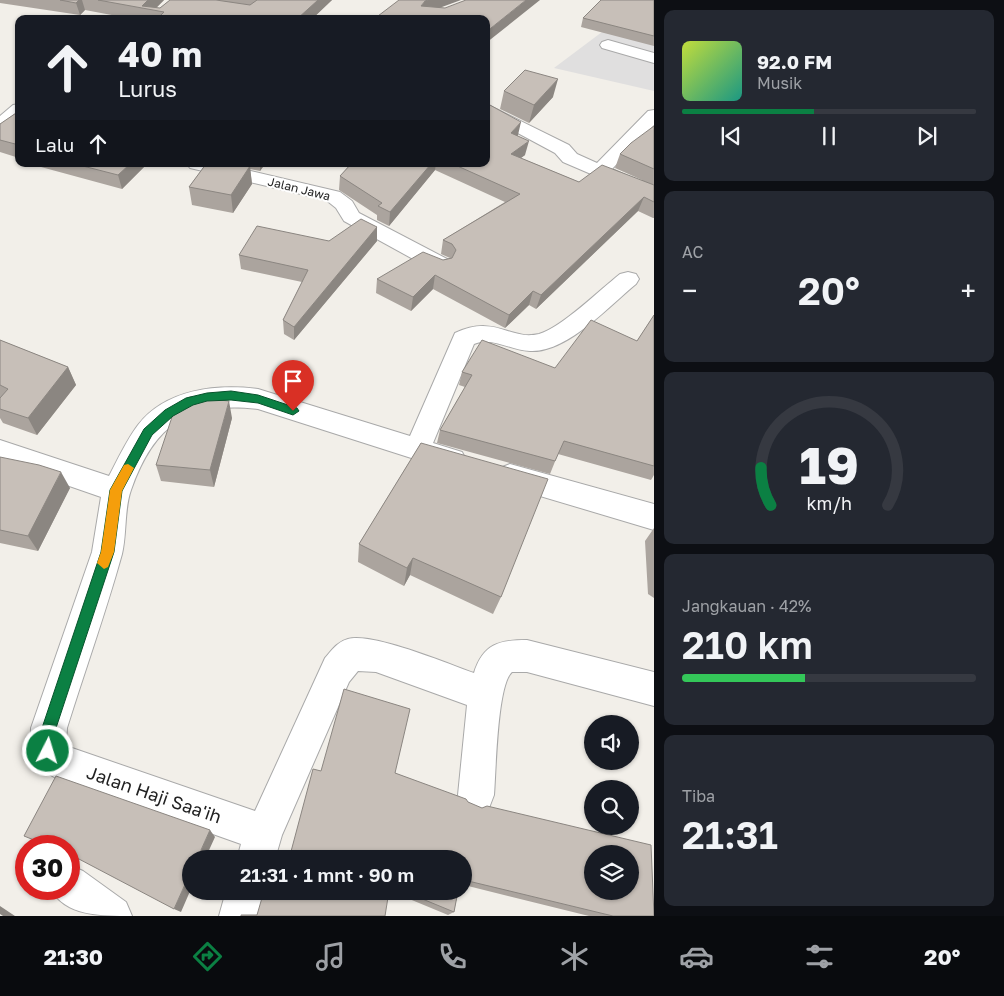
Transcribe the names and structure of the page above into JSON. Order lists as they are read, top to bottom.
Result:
{
  "streets": {
    "street": ["Jalan Jawa", "Jalan Haji Saa'ih"]
  },
  "page": {
    "turn": ["40 m", "Lurus"],
    "song": ["92.0 FM", "Musik"],
    "then": "Lalu",
    "tile": [
      "AC",
      ["Jangkauan · 42%", "210 km"],
      ["Tiba", "21:31"]
    ],
    "heat": ["−", "20°", "+"],
    "limit": "30",
    "trip": "21:31 · 1 mnt · 90 m",
    "tabs": ["21:30", "20°"],
    "gauge": ["19", "km/h"]
  }
}
